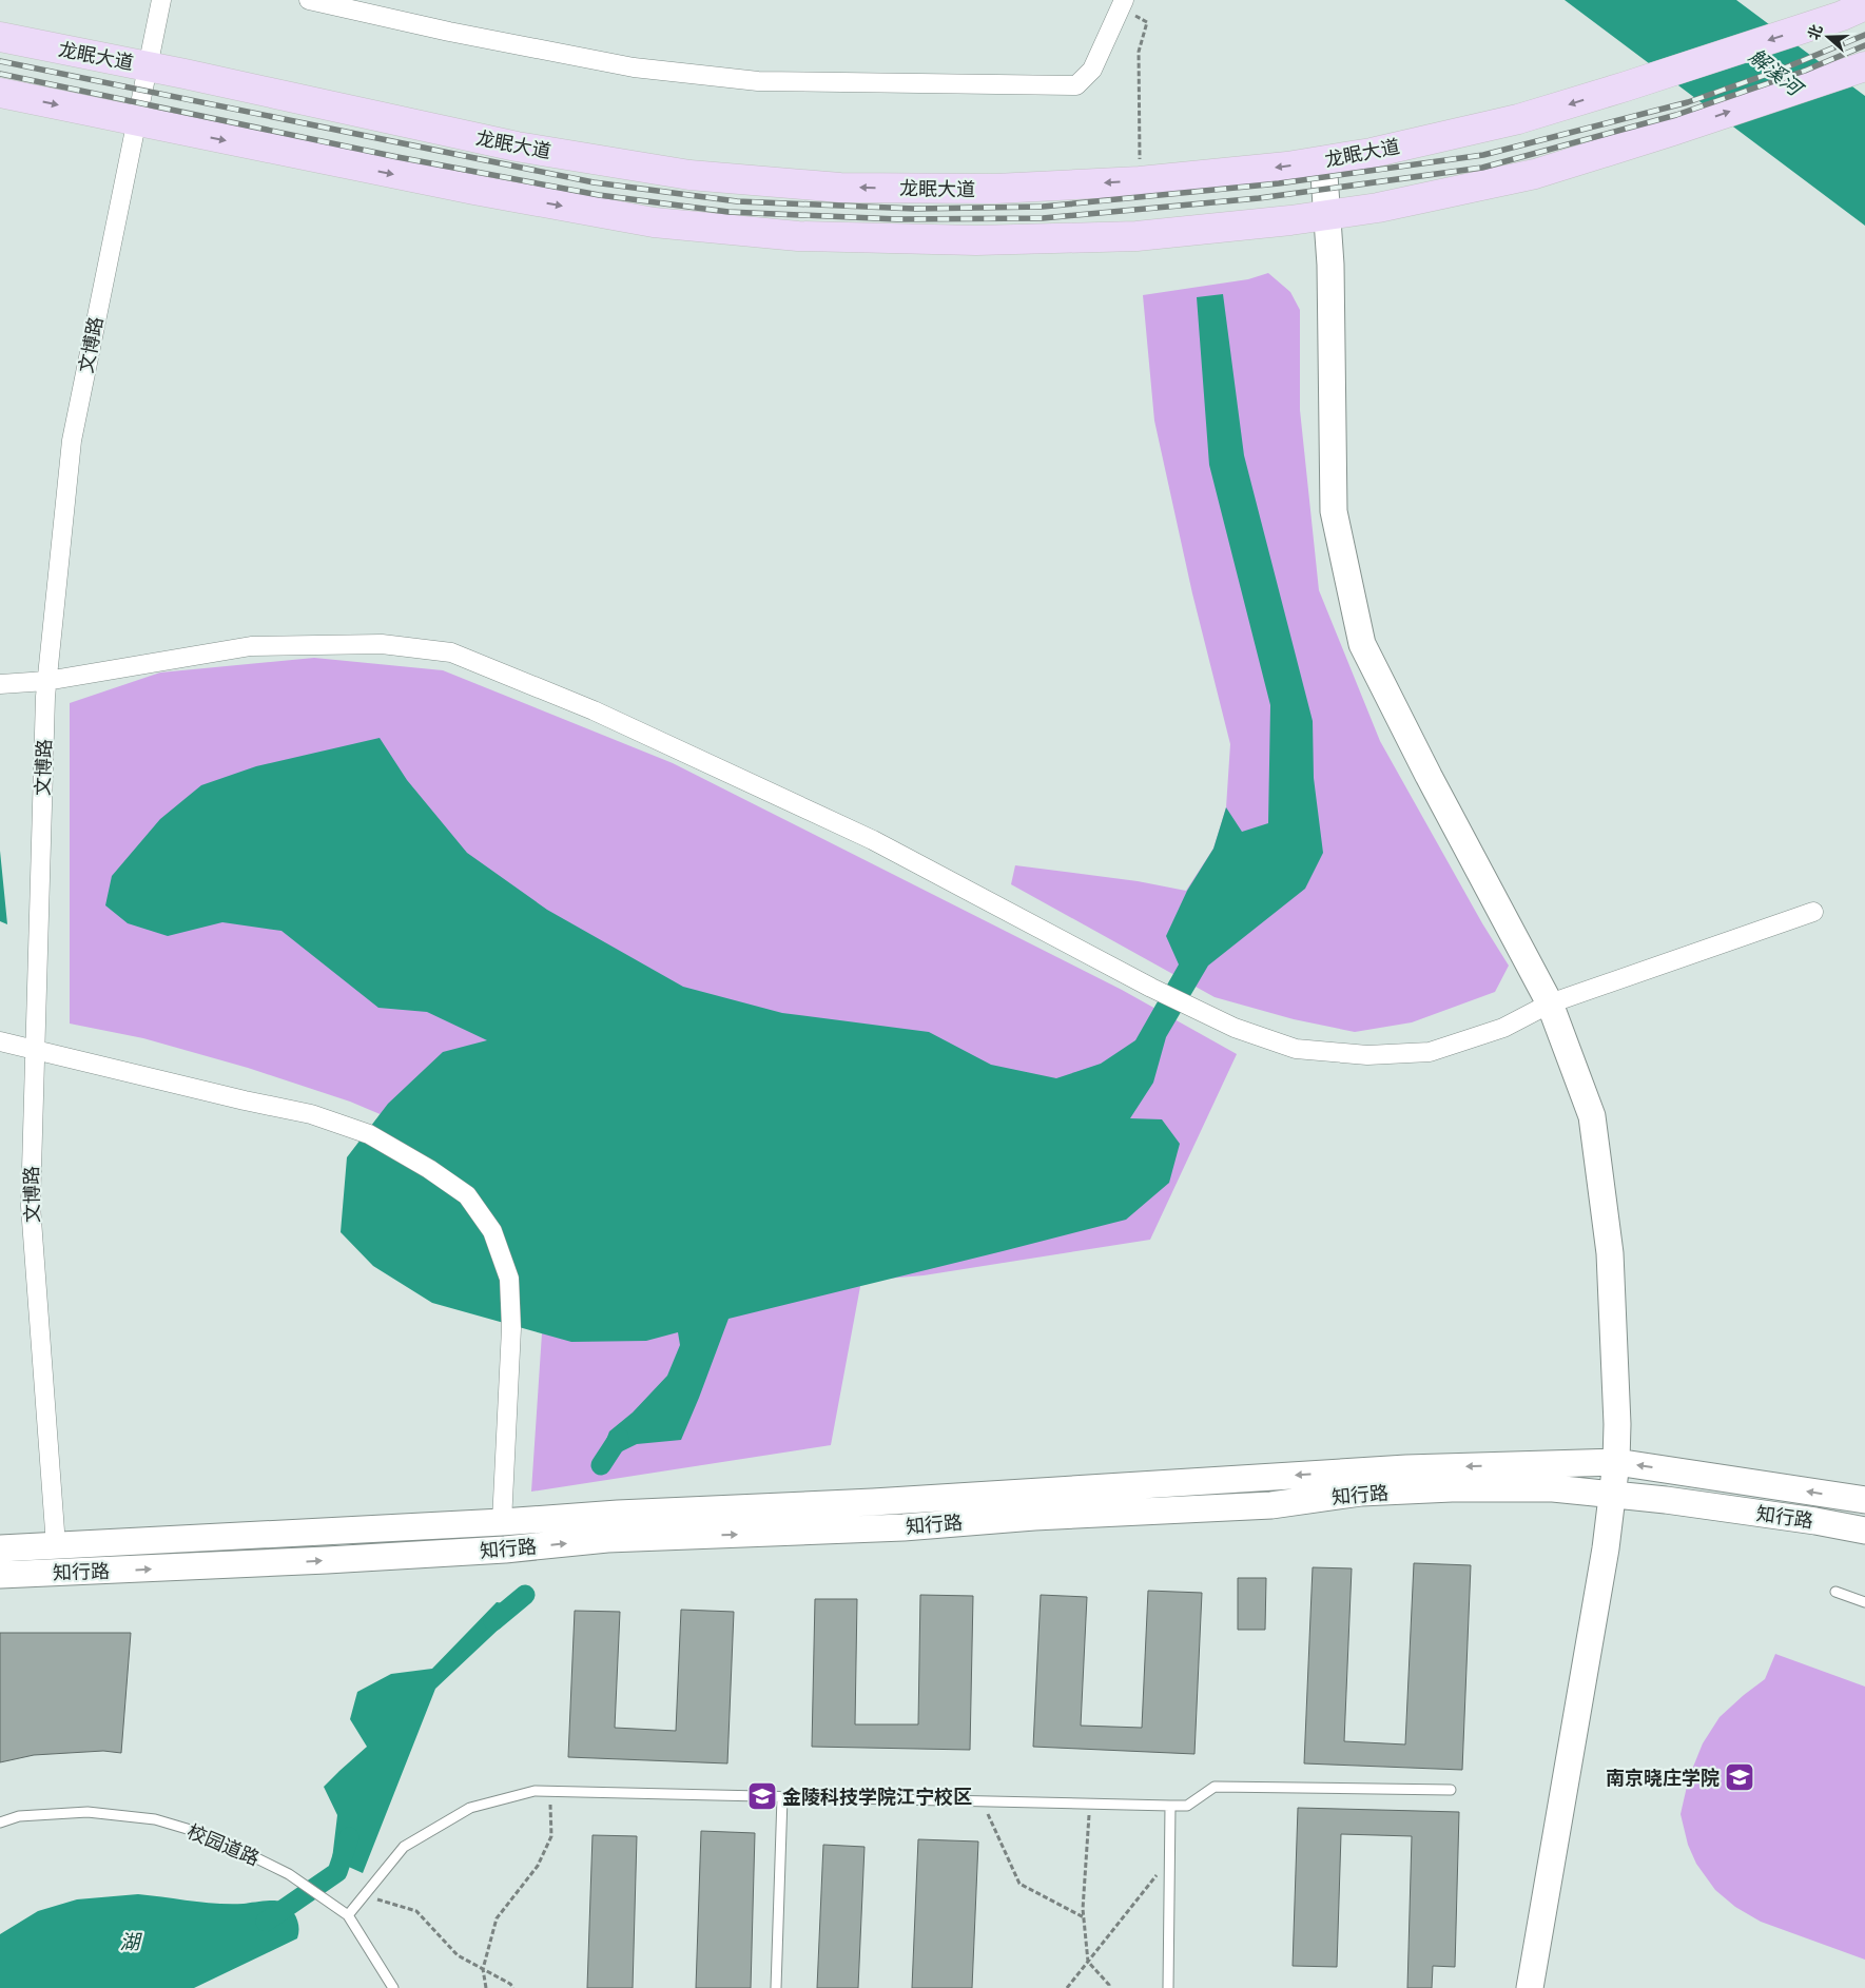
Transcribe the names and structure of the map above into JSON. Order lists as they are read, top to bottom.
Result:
{
  "streets": {
    "main road": ["龙眠大道"],
    "street": ["文博路", "知行路"],
    "lane": ["校园道路"]
  },
  "crossings": [
    ["龙眠大道", "文博路"],
    ["文博路", "知行路"]
  ],
  "water": ["解溪河", "湖"],
  "places": {
    "school or university": ["南京晓庄学院", "金陵科技学院江宁校区"]
  },
  "north": "left"
}
